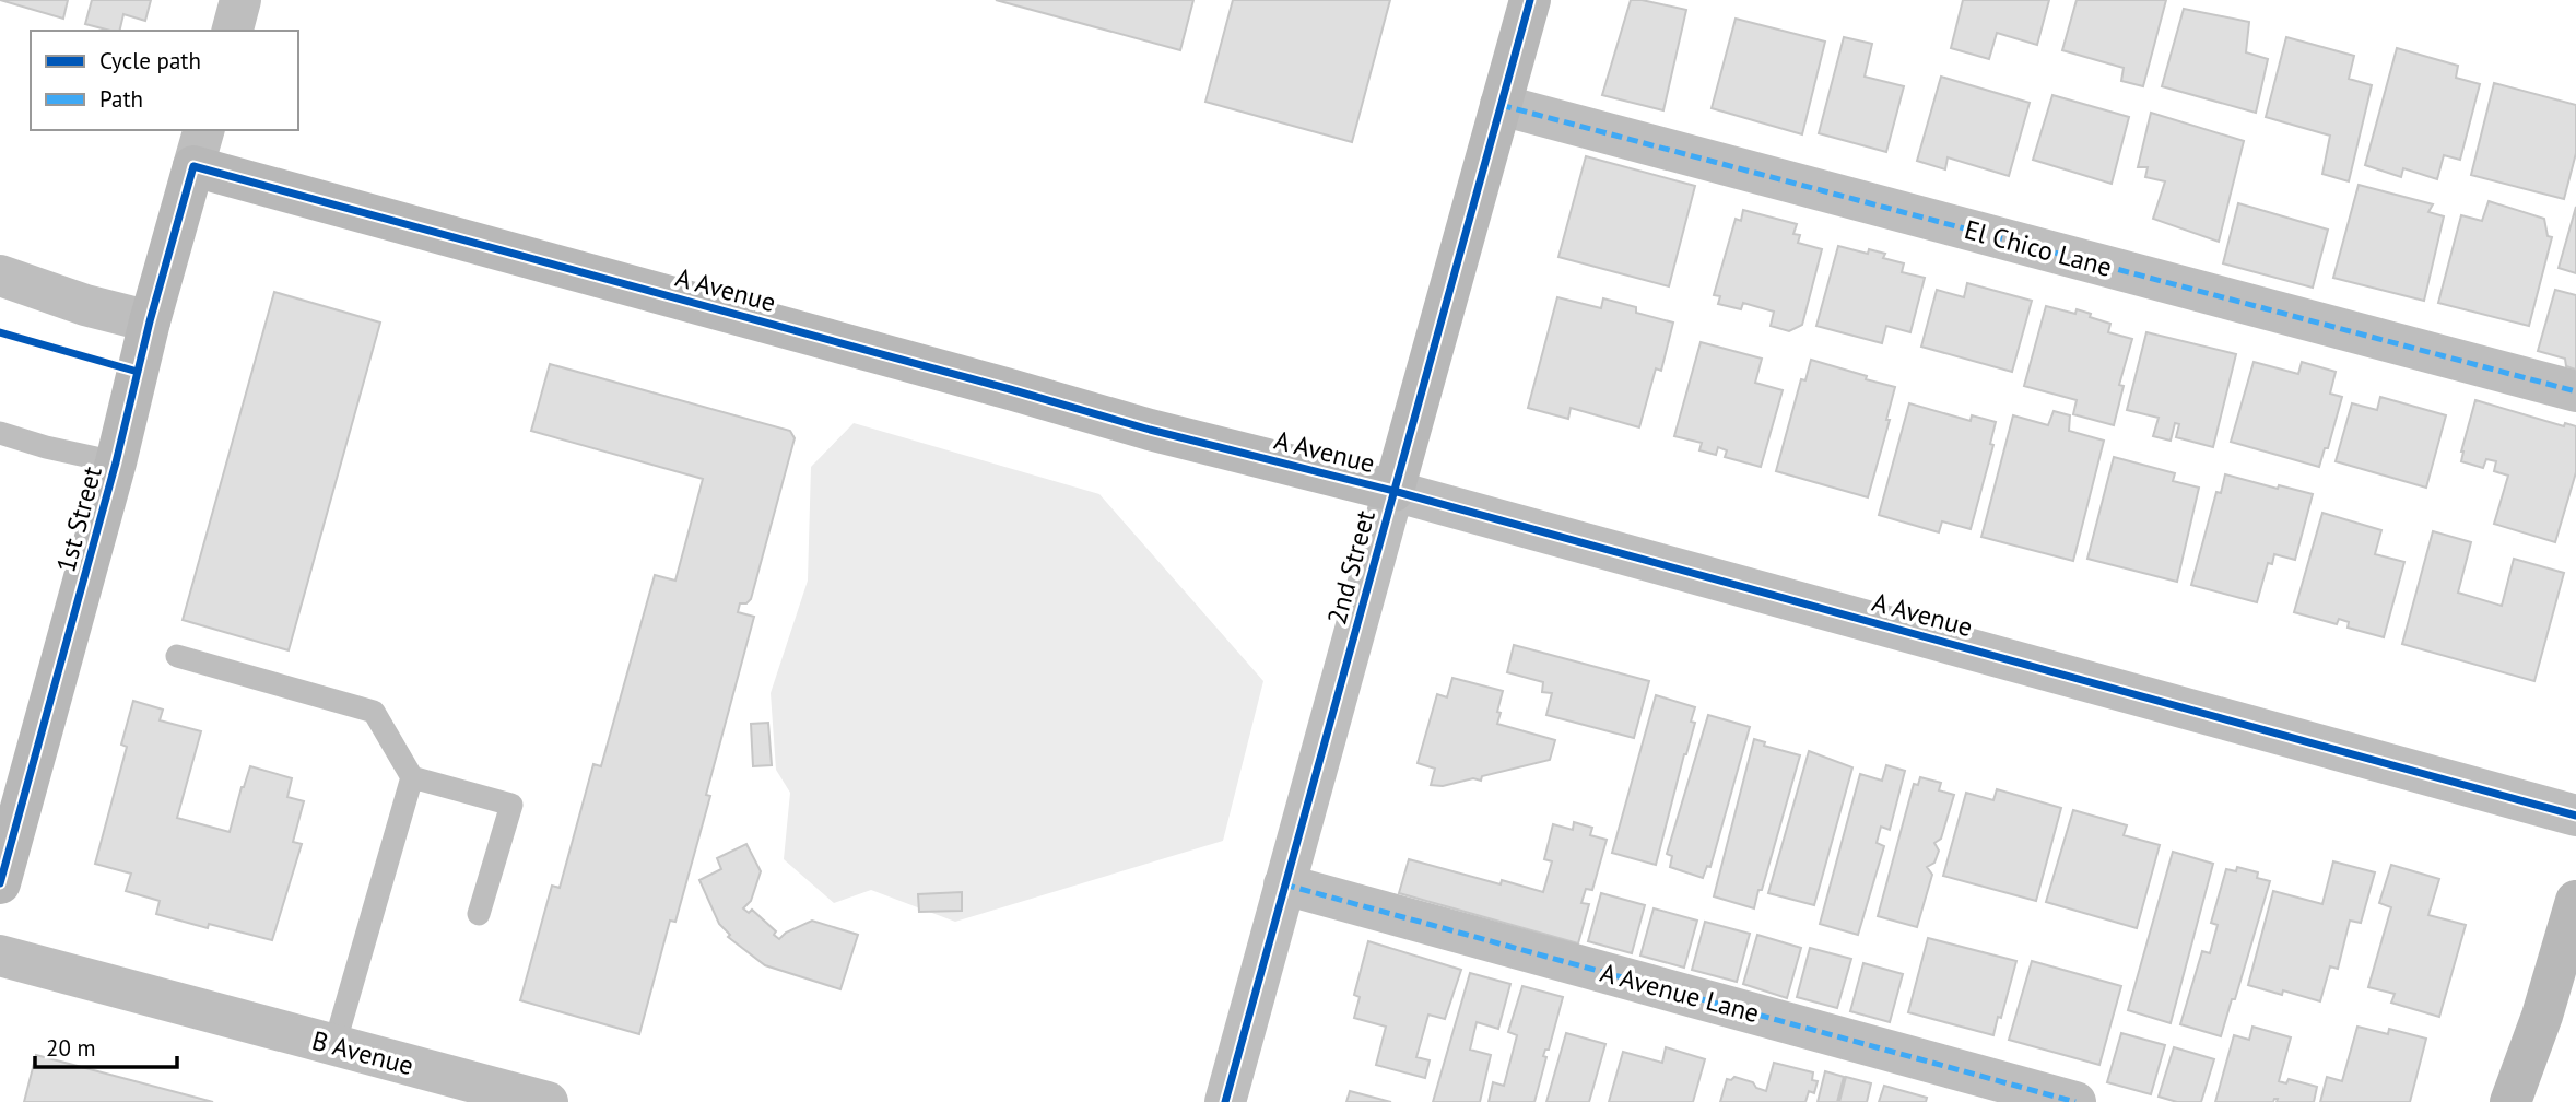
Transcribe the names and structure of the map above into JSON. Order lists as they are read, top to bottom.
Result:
{
  "streets": {
    "main road": ["A Avenue", "1st Street", "2nd Street"],
    "street": ["El Chico Lane", "A Avenue Lane", "B Avenue"]
  },
  "crossings": [
    ["El Chico Lane", "2nd Street"],
    ["A Avenue", "1st Street"],
    ["A Avenue", "2nd Street"],
    ["2nd Street", "A Avenue Lane"]
  ],
  "legend": ["Cycle path", "Path"],
  "scale_bar": "20 m"
}
